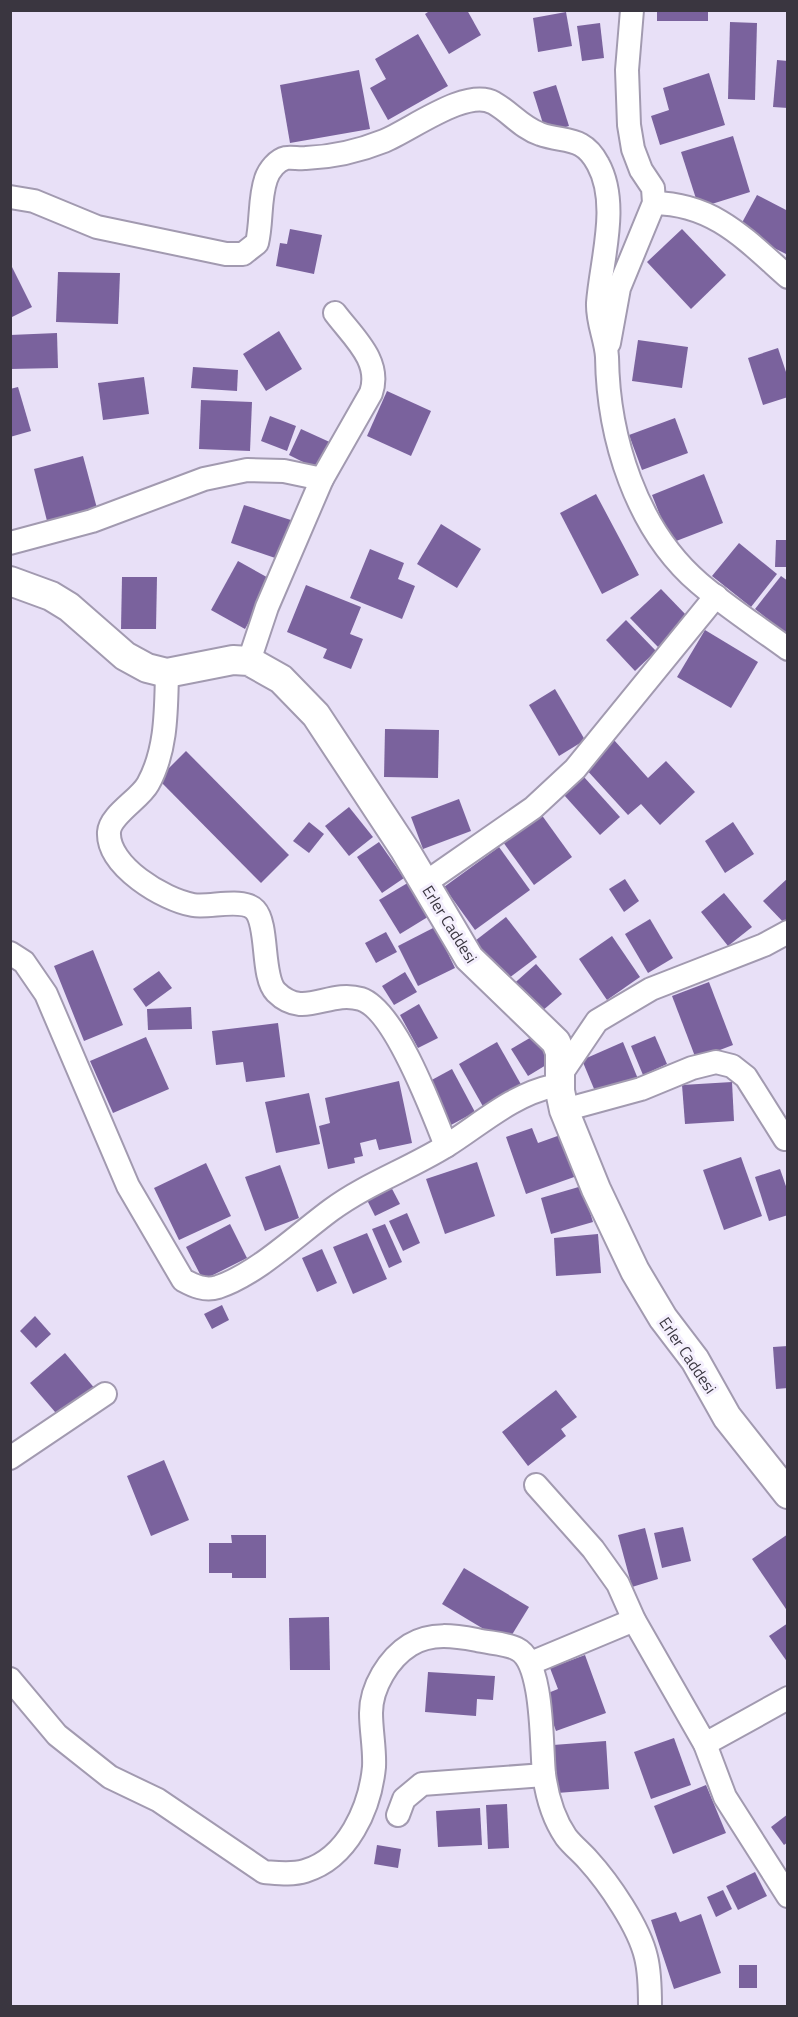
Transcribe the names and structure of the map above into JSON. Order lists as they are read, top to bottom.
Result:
{
  "streets": {
    "street": ["Erler Caddesi"]
  }
}
